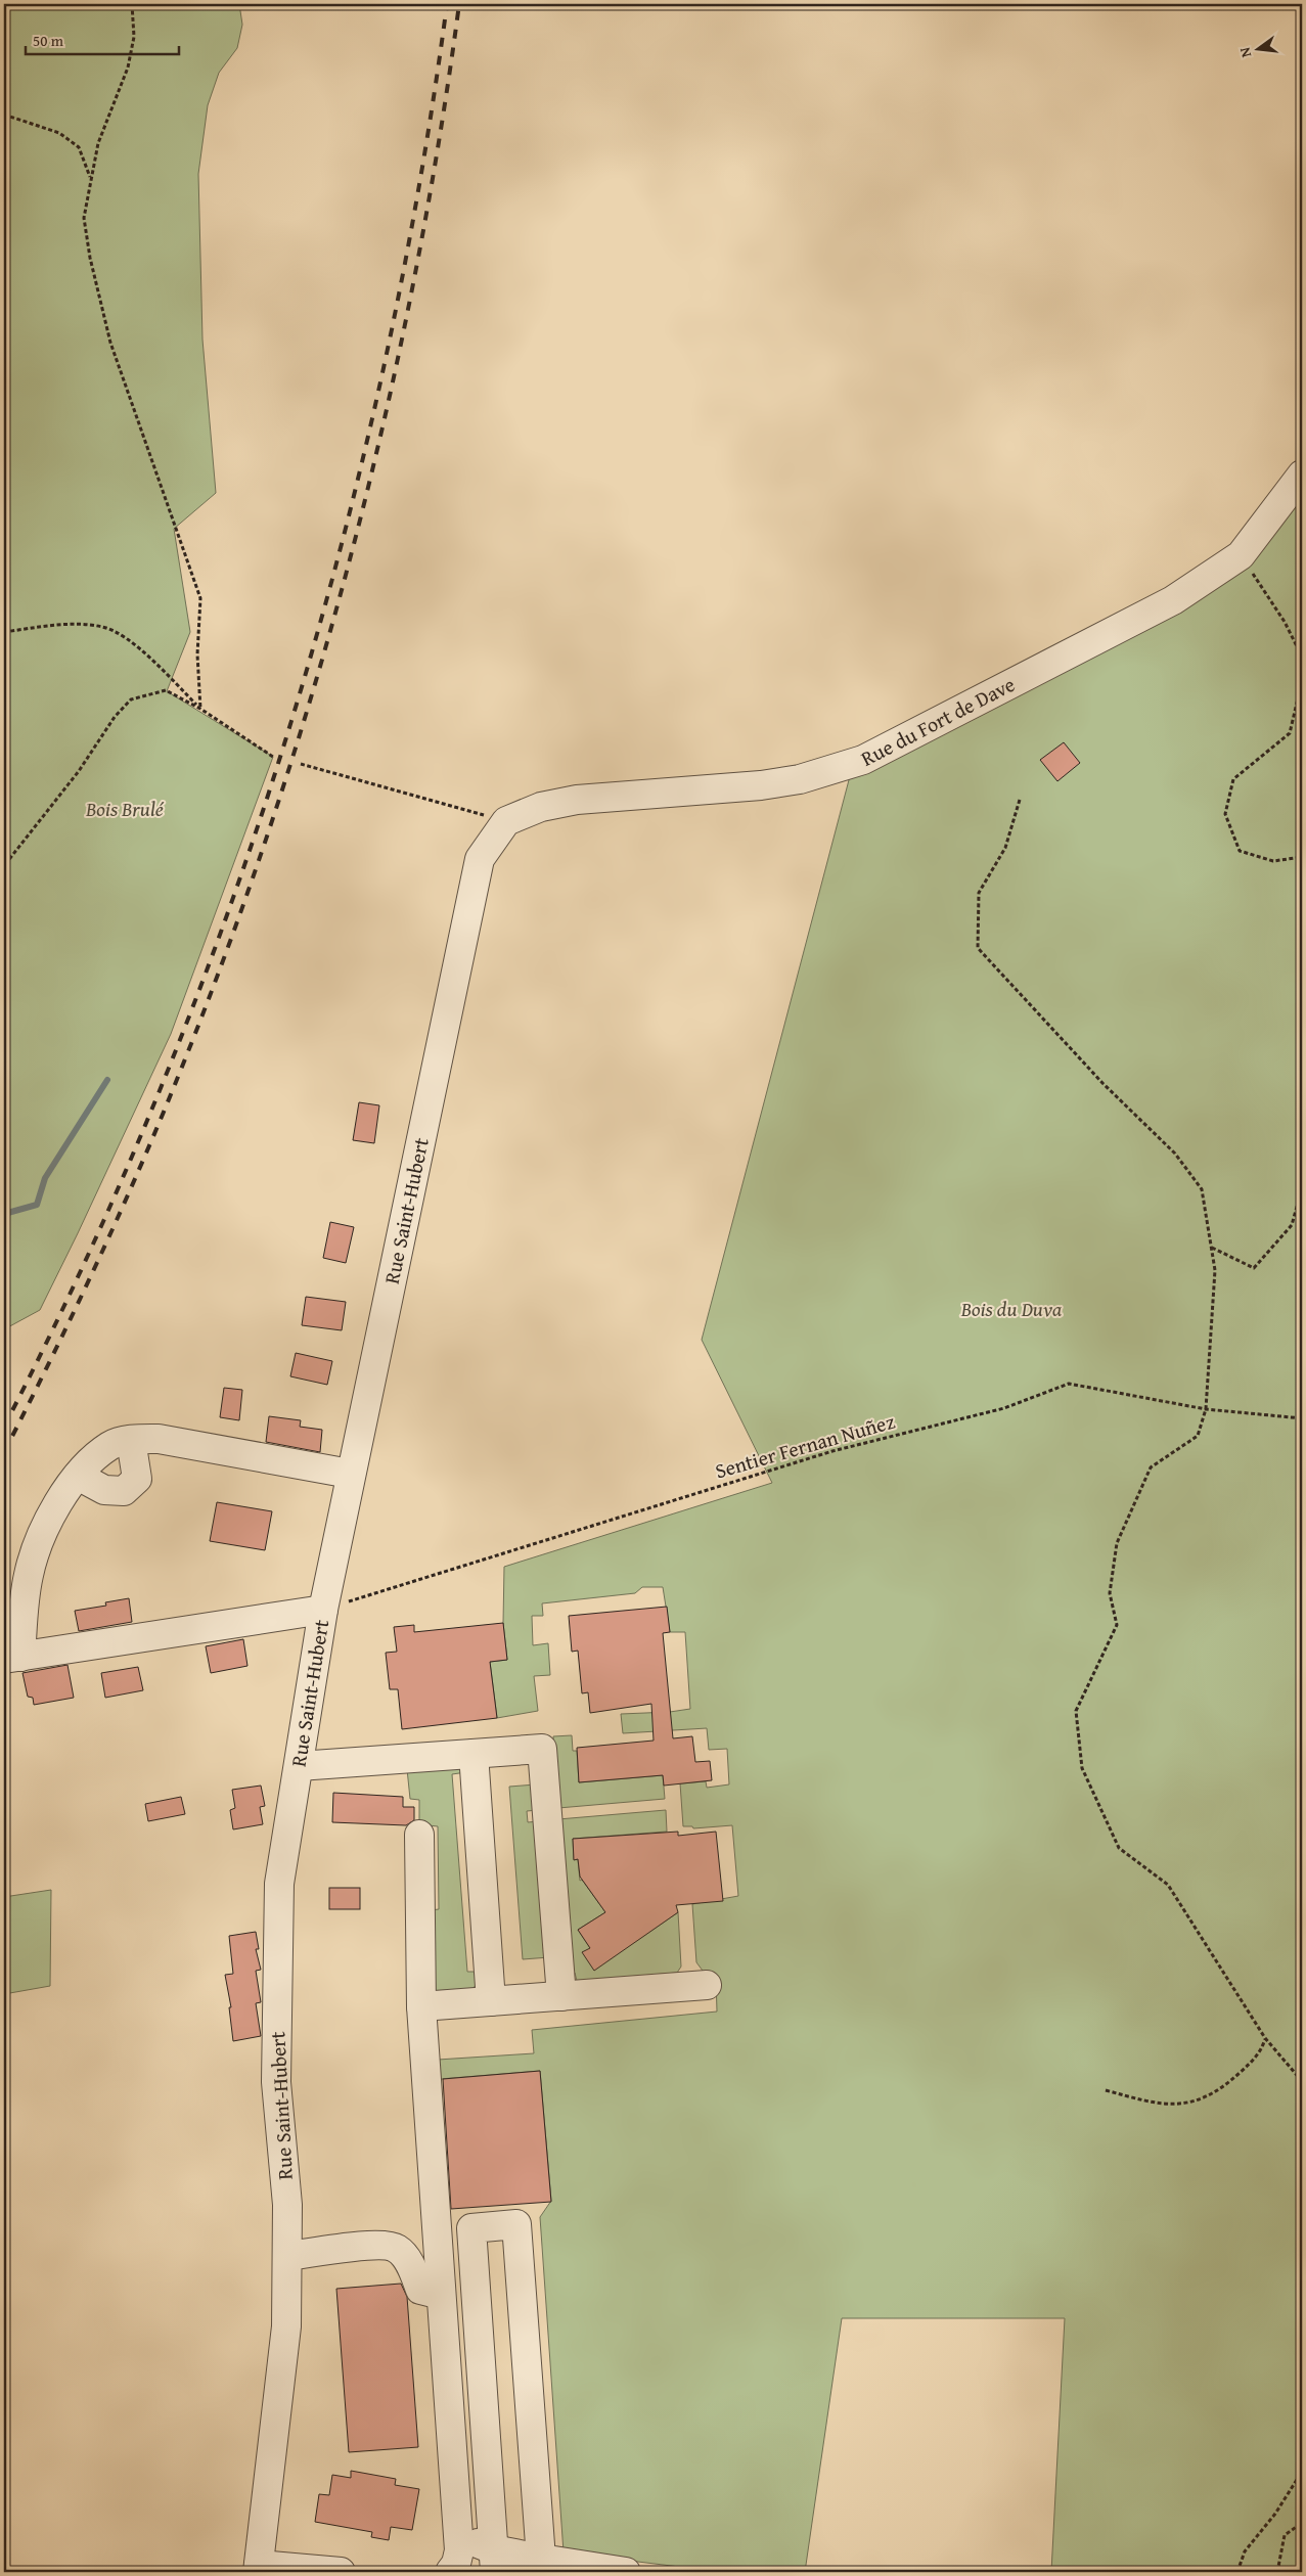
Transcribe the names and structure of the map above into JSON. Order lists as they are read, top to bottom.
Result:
{
  "streets": {
    "street": ["Rue du Fort de Dave", "Rue Saint-Hubert"],
    "path": ["Sentier Fernan Nuñez"]
  },
  "crossings": [
    ["Rue du Fort de Dave", "Rue Saint-Hubert"],
    ["Rue Saint-Hubert", "Sentier Fernan Nuñez"]
  ],
  "parks": ["Bois Brulé", "Bois du Duva"],
  "scale_bar": "50 m",
  "north": "left"
}
